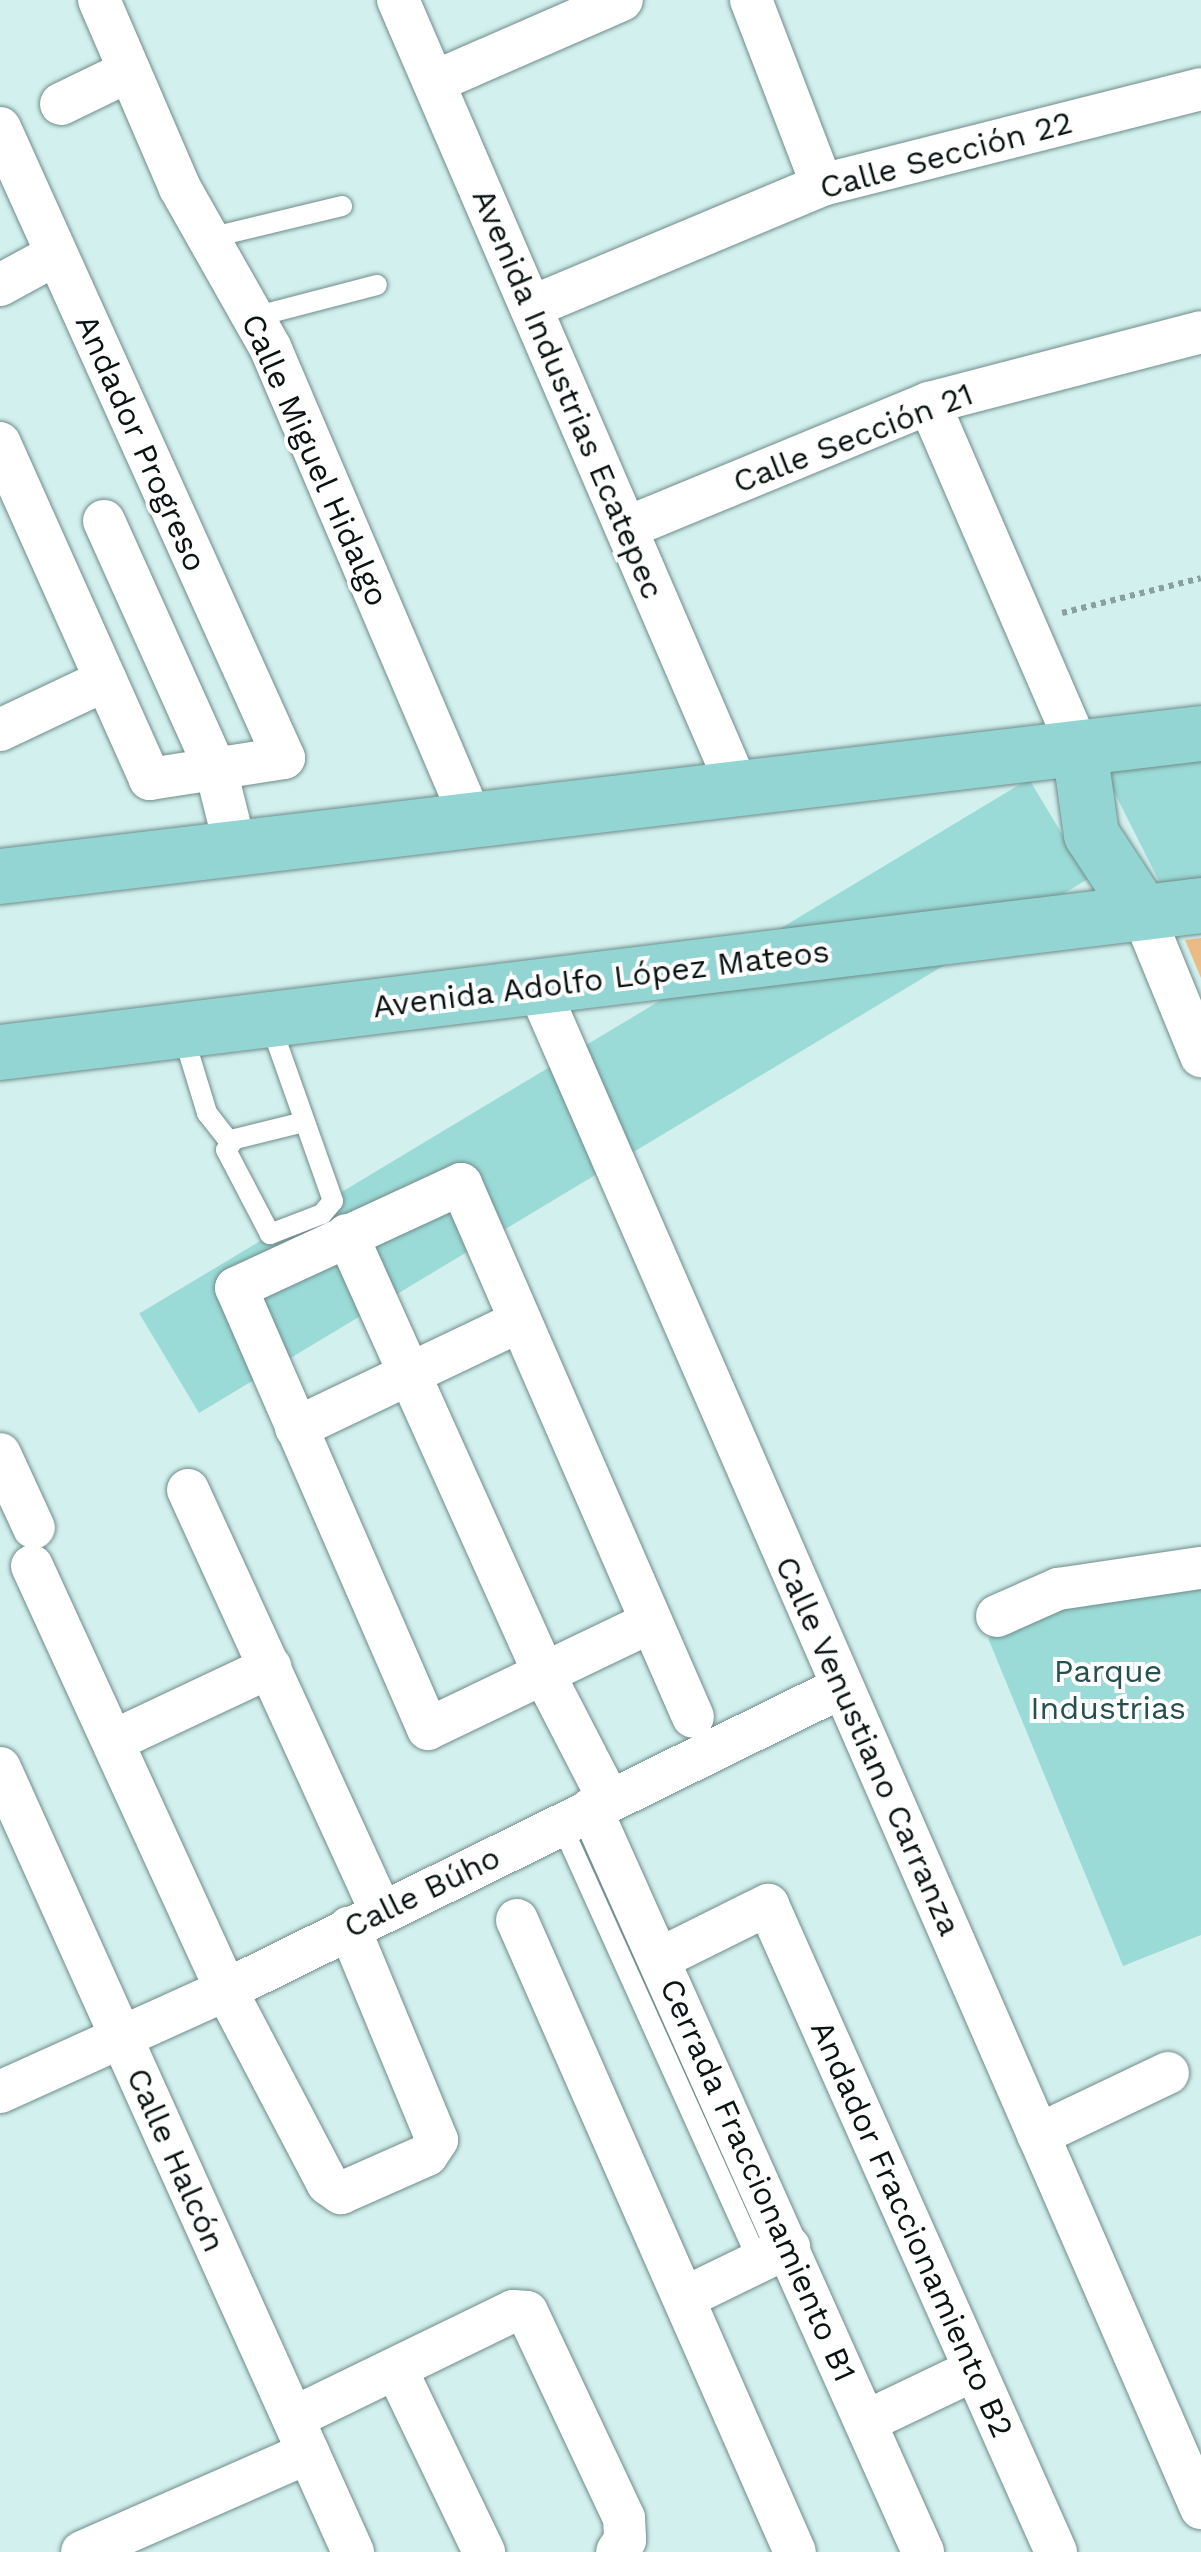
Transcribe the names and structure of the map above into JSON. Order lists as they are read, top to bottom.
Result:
{
  "streets": {
    "main road": ["Avenida Adolfo López Mateos"],
    "street": [
      "Calle Sección 22",
      "Avenida Industrias Ecatepec",
      "Calle Sección 21",
      "Andador Progreso",
      "Calle Miguel Hidalgo",
      "Calle Venustiano Carranza",
      "Calle Búho",
      "Calle Halcón",
      "Cerrada Fraccionamiento B1",
      "Andador Fraccionamiento B2"
    ]
  },
  "crossings": [
    ["Calle Sección 22", "Avenida Industrias Ecatepec"],
    ["Avenida Industrias Ecatepec", "Calle Sección 21"],
    ["Avenida Adolfo López Mateos", "Calle Venustiano Carranza"],
    ["Calle Venustiano Carranza", "Calle Búho"],
    ["Calle Búho", "Calle Halcón"],
    ["Calle Búho", "Cerrada Fraccionamiento B1"],
    ["Cerrada Fraccionamiento B1", "Andador Fraccionamiento B2"]
  ],
  "parks": ["Parque Industrias"]
}
